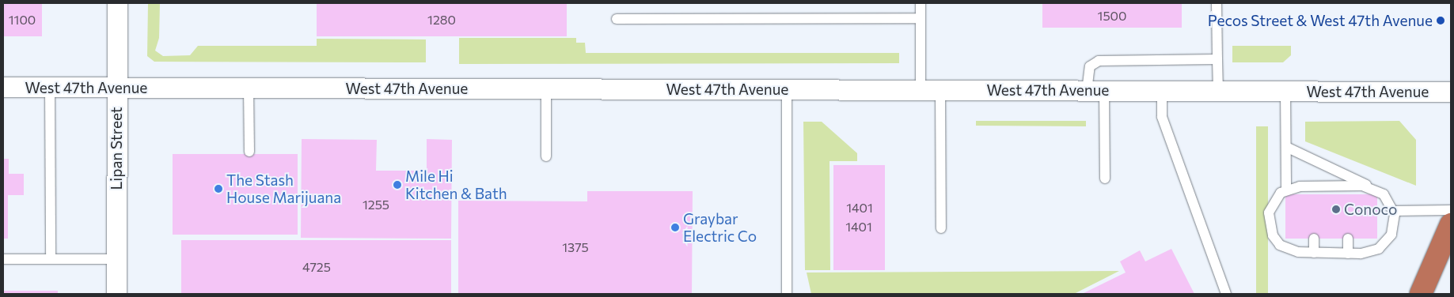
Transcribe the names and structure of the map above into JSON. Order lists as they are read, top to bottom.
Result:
{
  "streets": {
    "street": ["West 47th Avenue", "Lipan Street"]
  },
  "crossings": [
    ["West 47th Avenue", "Lipan Street"]
  ],
  "places": [
    "Pecos Street & West 47th Avenue",
    "Mile Hi Kitchen & Bath",
    "The Stash House Marijuana",
    "Conoco",
    "Graybar Electric Co"
  ],
  "house_numbers": [
    "1500",
    "1100",
    "1280",
    "1255",
    "1401",
    "1401",
    "1375",
    "4725"
  ]
}
